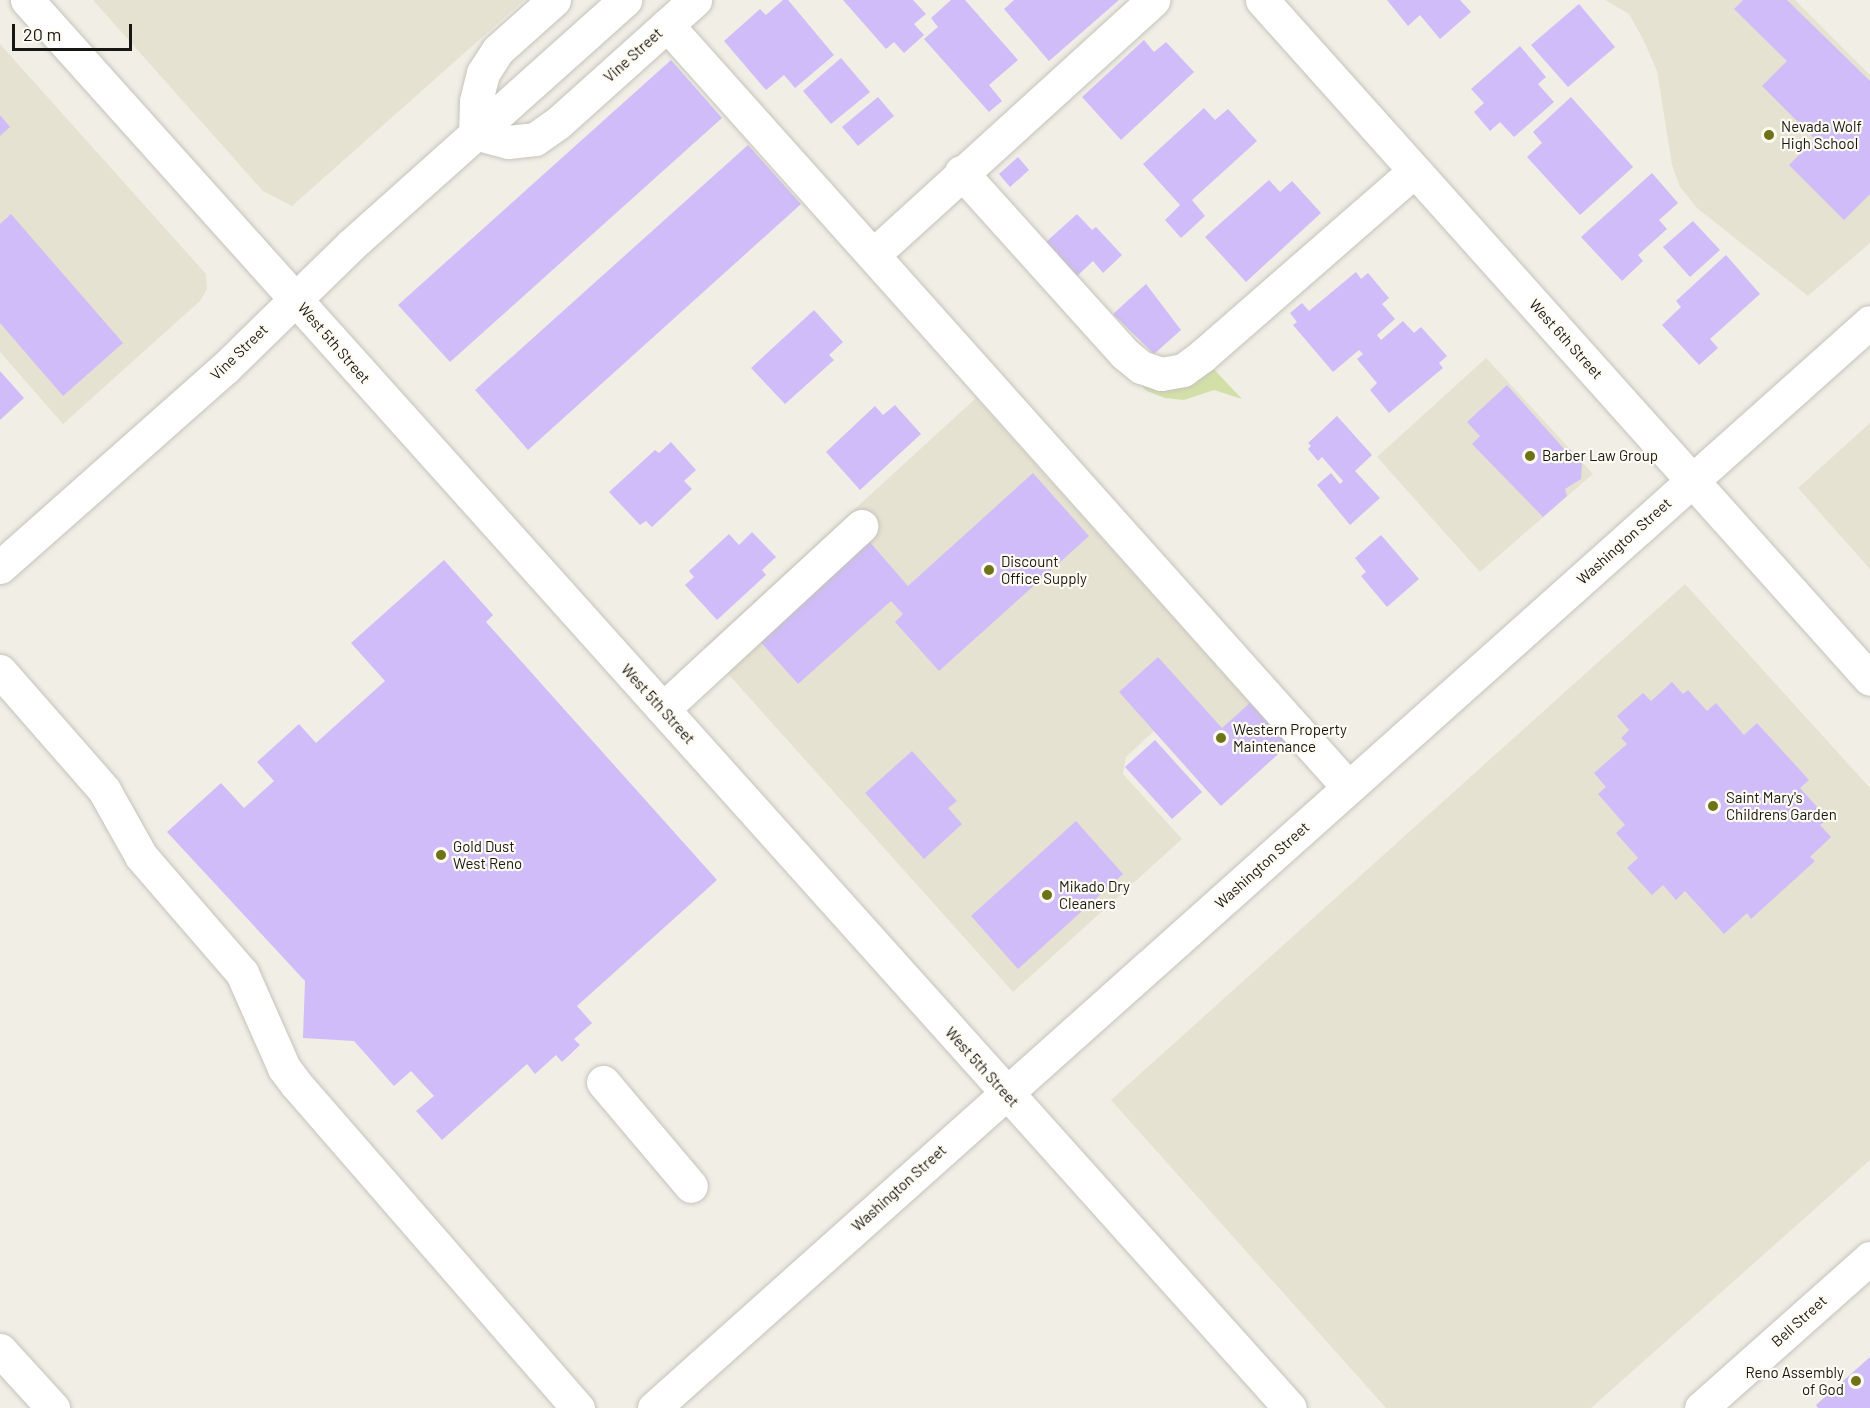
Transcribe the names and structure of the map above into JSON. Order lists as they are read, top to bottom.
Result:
{
  "streets": {
    "street": [
      "Vine Street",
      "West 6th Street",
      "West 5th Street",
      "Washington Street",
      "Bell Street"
    ]
  },
  "crossings": [
    ["Vine Street", "West 5th Street"],
    ["West 6th Street", "Washington Street"],
    ["West 5th Street", "Washington Street"]
  ],
  "places": [
    "Nevada Wolf High School",
    "Barber Law Group",
    "Discount Office Supply",
    "Western Property Maintenance",
    "Saint Mary's Childrens Garden",
    "Gold Dust West Reno",
    "Mikado Dry Cleaners",
    "Reno Assembly of God"
  ],
  "scale_bar": "20 m"
}
